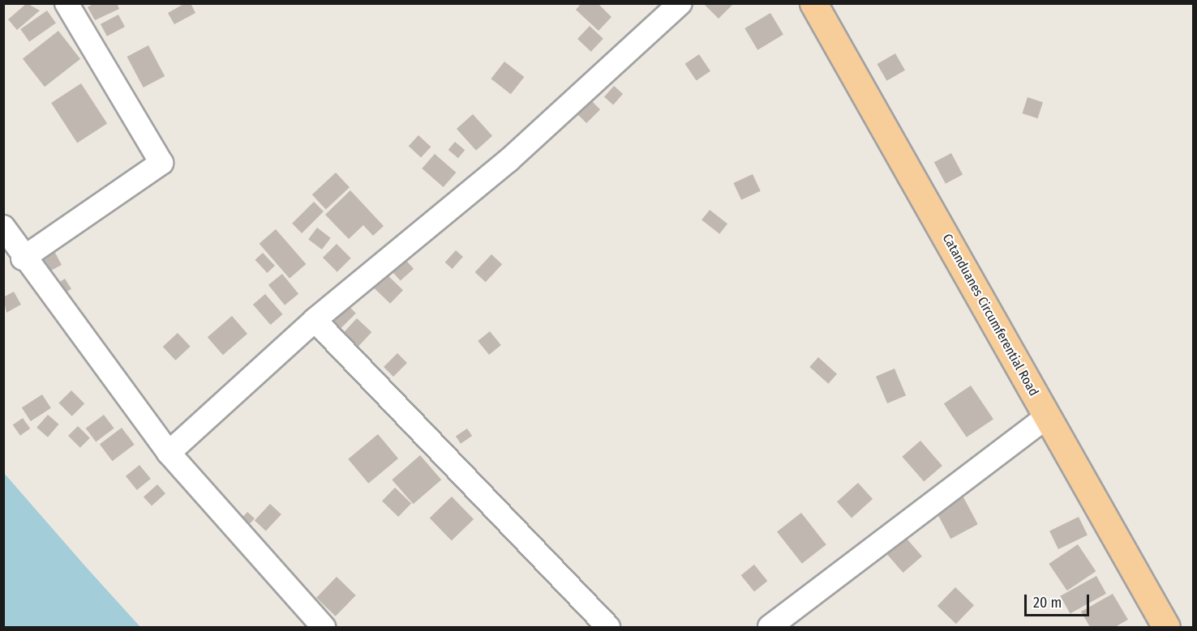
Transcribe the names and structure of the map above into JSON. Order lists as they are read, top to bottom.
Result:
{
  "streets": {
    "main road": ["Catanduanes Circumferential Road"]
  },
  "scale_bar": "20 m"
}
